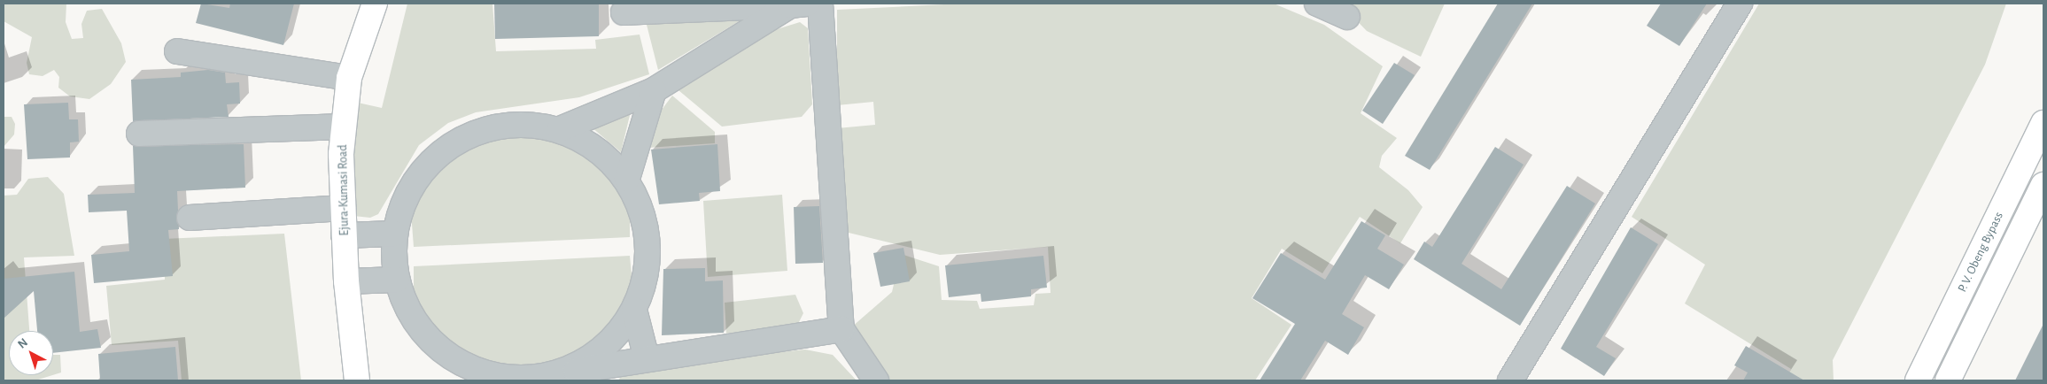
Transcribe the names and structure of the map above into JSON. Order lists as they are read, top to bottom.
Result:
{
  "streets": {
    "main road": ["Ejura-Kumasi Road", "P. V. Obeng Bypass"]
  },
  "north": "top left"
}
